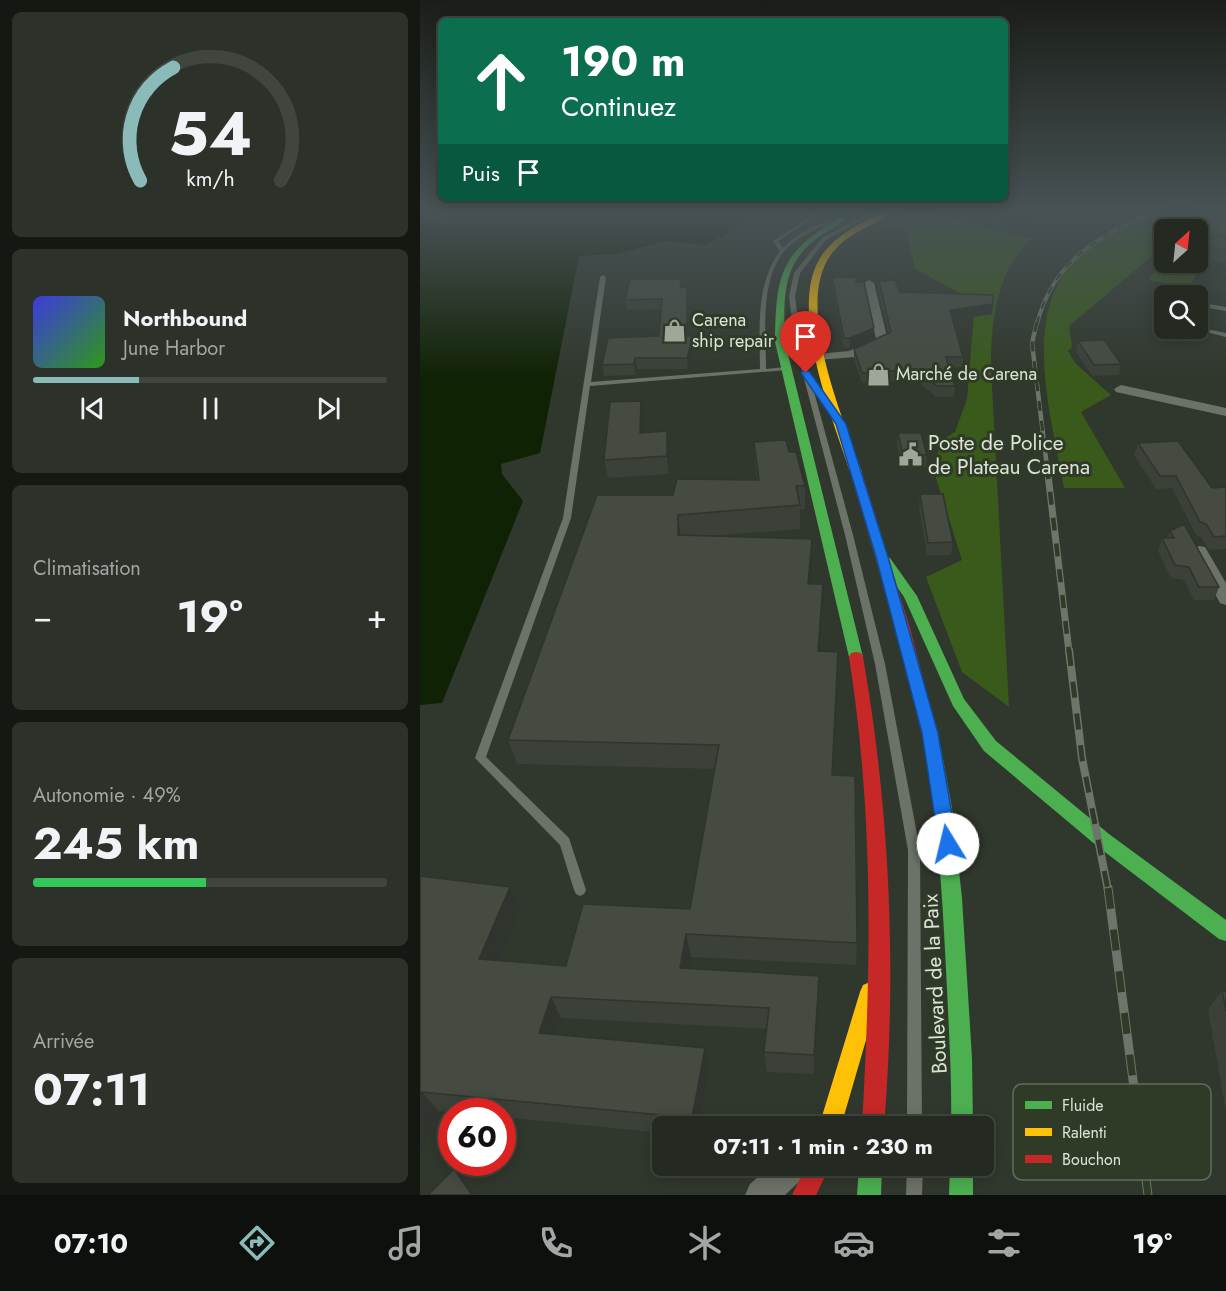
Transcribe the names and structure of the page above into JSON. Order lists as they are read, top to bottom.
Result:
{
  "streets": {
    "main road": ["Boulevard de la Paix"]
  },
  "places": {
    "shop": ["Carena ship repair", "Marché de Carena"],
    "public building": ["Poste de Police de Plateau Carena"]
  },
  "legend": ["Fluide", "Ralenti", "Bouchon"],
  "north": "top right",
  "page": {
    "turn": ["190 m", "Continuez"],
    "then": "Puis",
    "song": ["Northbound", "June Harbor"],
    "tile": [
      "Climatisation",
      ["Autonomie · 49%", "245 km"],
      ["Arrivée", "07:11"]
    ],
    "heat": ["−", "19°", "+"],
    "limit": "60",
    "trip": "07:11 · 1 min · 230 m",
    "tabs": ["07:10", "19°"],
    "gauge": ["54", "km/h"]
  }
}
